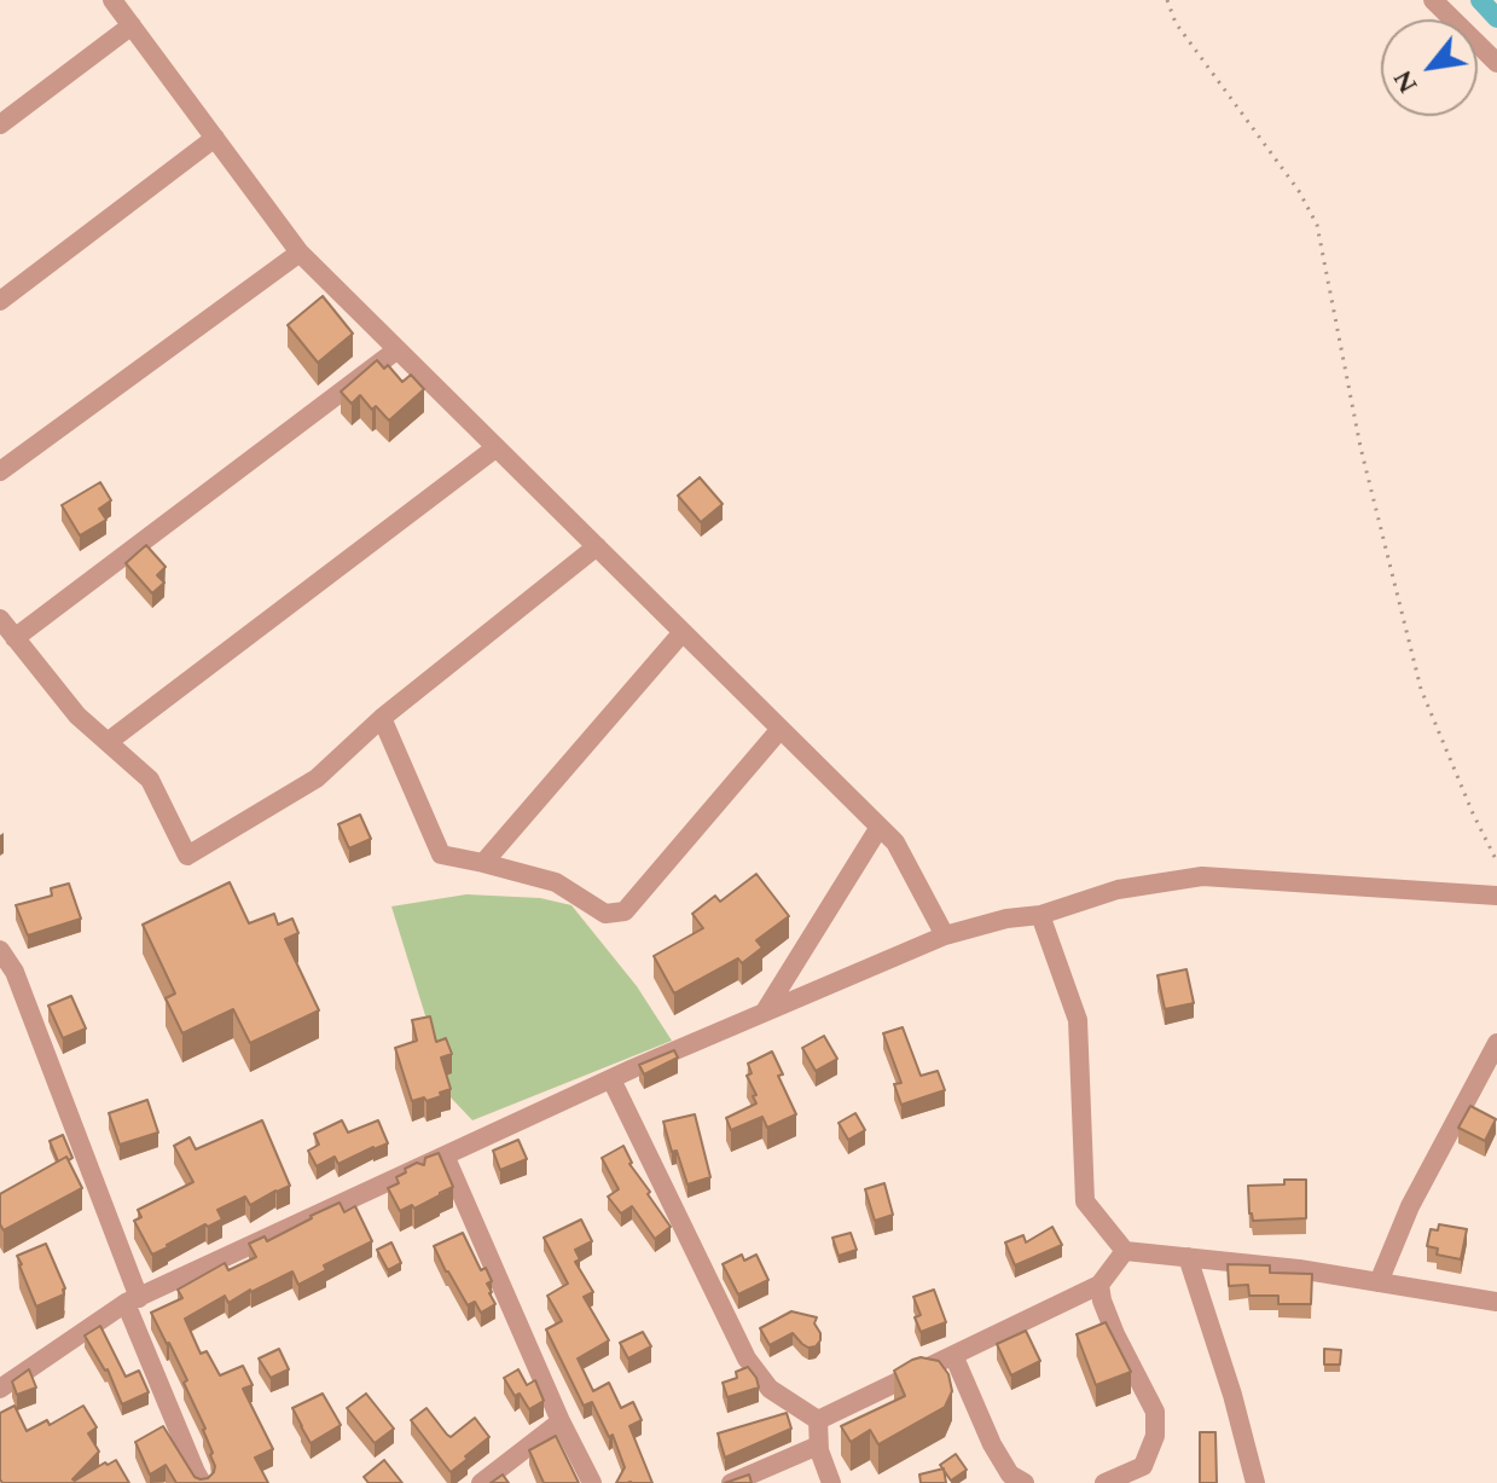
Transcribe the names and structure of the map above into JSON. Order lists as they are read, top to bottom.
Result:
{
  "north": "bottom left"
}
